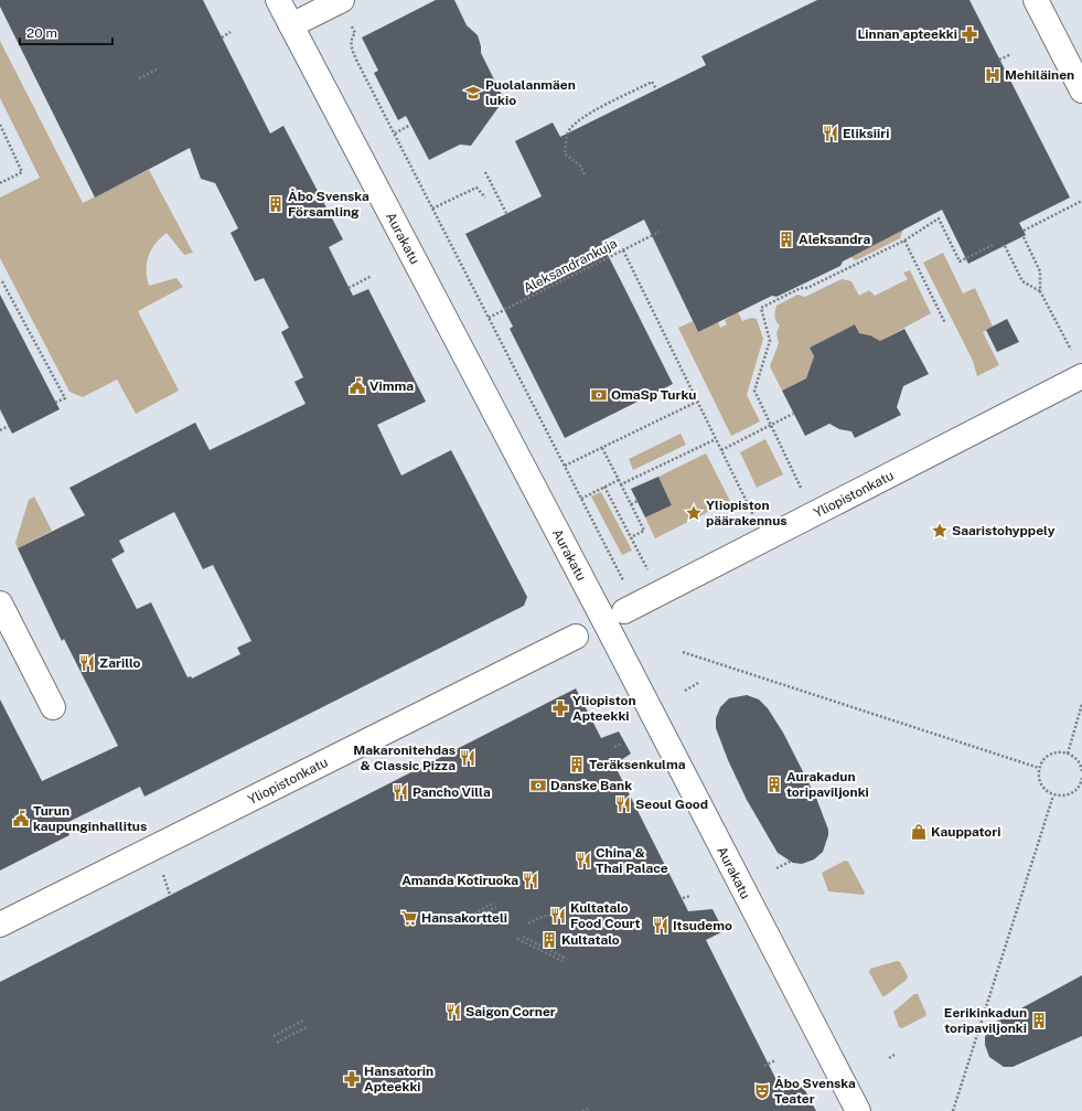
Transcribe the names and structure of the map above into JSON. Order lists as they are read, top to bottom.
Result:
{
  "streets": {
    "street": ["Aurakatu", "Yliopistonkatu"],
    "path": ["Aleksandrankuja"]
  },
  "places": {
    "pharmacy": ["Linnan apteekki", "Yliopiston Apteekki", "Hansatorin Apteekki"],
    "hospital": ["Mehiläinen"],
    "school or university": ["Puolalanmäen lukio"],
    "restaurant": [
      "Eliksiiri",
      "Zarillo",
      "Makaronitehdas & Classic Pizza",
      "Pancho Villa",
      "Seoul Good",
      "China & Thai Palace",
      "Amanda Kotiruoka",
      "Kultatalo Food Court",
      "Itsudemo",
      "Saigon Corner"
    ],
    "building": [
      "Åbo Svenska Församling",
      "Aleksandra",
      "Teräksenkulma",
      "Aurakadun toripaviljonki",
      "Kultatalo",
      "Eerikinkadun toripaviljonki"
    ],
    "public building": ["Vimma", "Turun kaupunginhallitus"],
    "bank": ["OmaSp Turku", "Danske Bank"],
    "place": ["Yliopiston päärakennus", "Saaristohyppely"],
    "shop": ["Kauppatori"],
    "supermarket": ["Hansakortteli"],
    "theatre": ["Åbo Svenska Teater"]
  },
  "scale_bar": "20 m"
}
